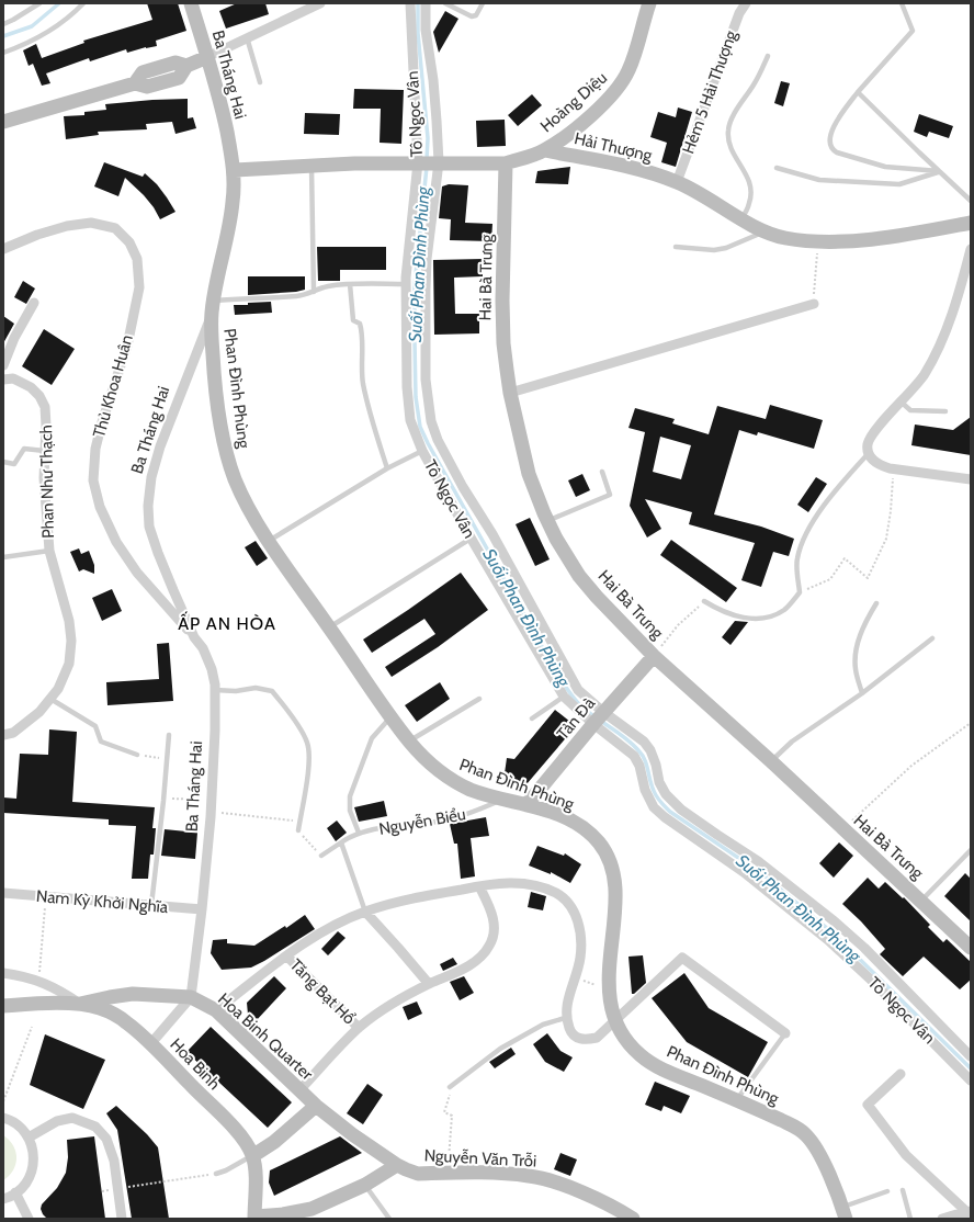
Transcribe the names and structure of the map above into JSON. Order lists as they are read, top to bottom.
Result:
{
  "streets": {
    "street": [
      "Ba Tháng Hai",
      "Hẻm 5 Hải Thượng",
      "Hoàng Diệu",
      "Tô Ngọc Vân",
      "Hải Thượng",
      "Hai Bà Trưng",
      "Thủ Khoa Huân",
      "Phan Đình Phùng",
      "Phan Như Thạch",
      "Tản Đà",
      "Nam Kỳ Khởi Nghĩa",
      "Tăng Bạt Hổ",
      "Hoa Binh Quarter",
      "Hoa Binh",
      "Nguyễn Văn Trỗi"
    ],
    "lane": ["Nguyễn Biểu"]
  },
  "crossings": [
    ["Ba Tháng Hai", "Thủ Khoa Huân"],
    ["Ba Tháng Hai", "Phan Đình Phùng"],
    ["Ba Tháng Hai", "Nam Kỳ Khởi Nghĩa"],
    ["Ba Tháng Hai", "Hoa Binh Quarter"],
    ["Ba Tháng Hai", "Hoa Binh"],
    ["Hẻm 5 Hải Thượng", "Hải Thượng"],
    ["Hoàng Diệu", "Hải Thượng"],
    ["Tô Ngọc Vân", "Tản Đà"],
    ["Hai Bà Trưng", "Tản Đà"],
    ["Phan Đình Phùng", "Tản Đà"],
    ["Phan Đình Phùng", "Nguyễn Biểu"],
    ["Tăng Bạt Hổ", "Hoa Binh Quarter"],
    ["Hoa Binh Quarter", "Hoa Binh"],
    ["Hoa Binh Quarter", "Nguyễn Văn Trỗi"]
  ],
  "districts": ["ẤP AN HÒA"],
  "water": ["Suối Phan Đình Phùng"]
}
